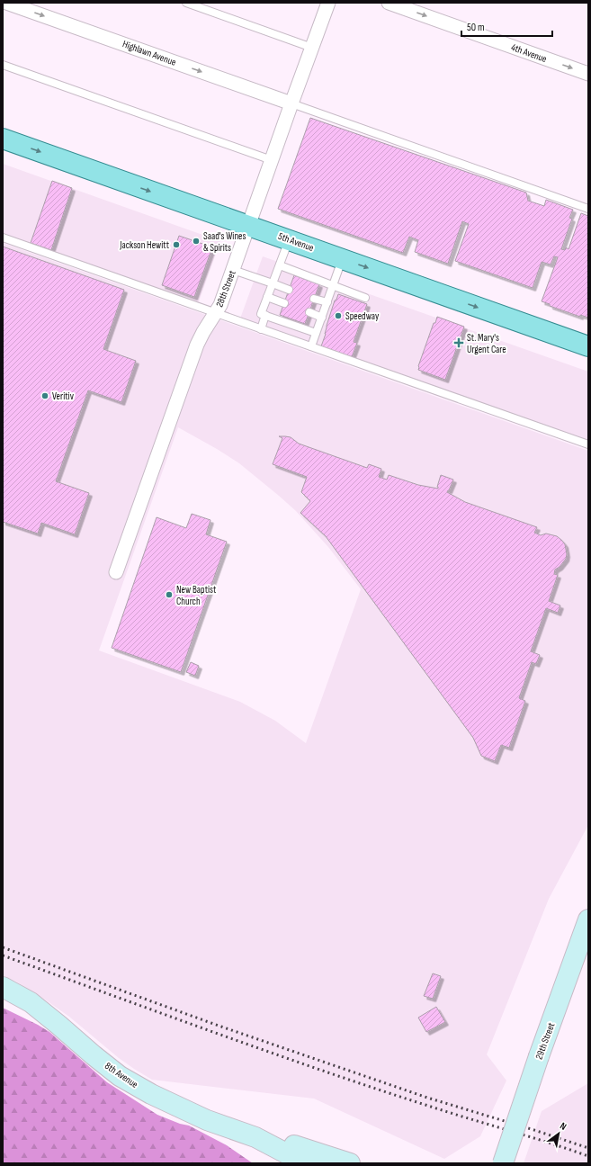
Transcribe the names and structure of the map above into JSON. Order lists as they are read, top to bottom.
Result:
{
  "streets": {
    "main road": ["5th Avenue", "29th Street", "8th Avenue"],
    "street": ["Highlawn Avenue", "4th Avenue", "28th Street"]
  },
  "crossings": [
    ["Highlawn Avenue", "28th Street"],
    ["5th Avenue", "28th Street"]
  ],
  "one_way": ["Highlawn Avenue", "4th Avenue", "5th Avenue"],
  "places": {
    "other": [
      "Saad's Wines & Spirits",
      "Jackson Hewitt",
      "Speedway",
      "Veritiv",
      "New Baptist Church"
    ],
    "health": ["St. Mary's Urgent Care"]
  },
  "scale_bar": "50 m",
  "north": "top right"
}
